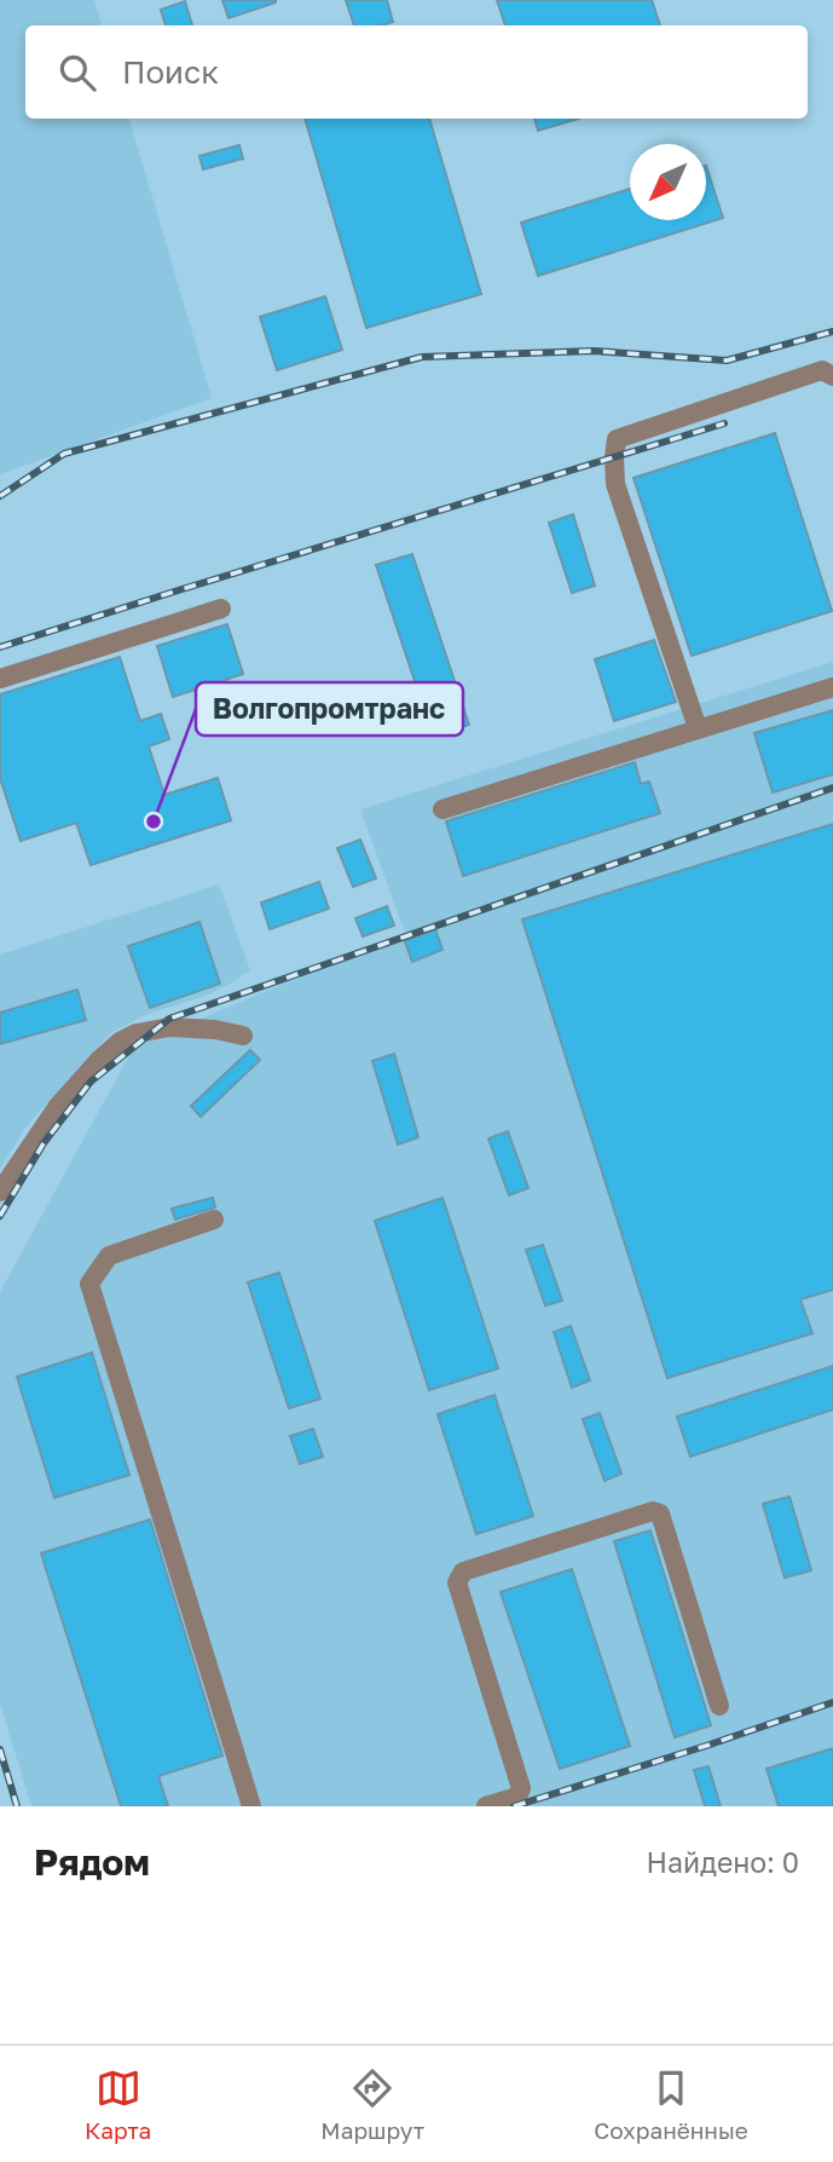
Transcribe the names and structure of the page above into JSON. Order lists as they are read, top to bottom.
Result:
{
  "places": ["Волгопромтранс"],
  "north": "bottom left",
  "page": {
    "search": "Поиск",
    "heading": ["Рядом", "Найдено: 0"],
    "nav": ["Карта", "Маршрут", "Сохранённые"]
  }
}
